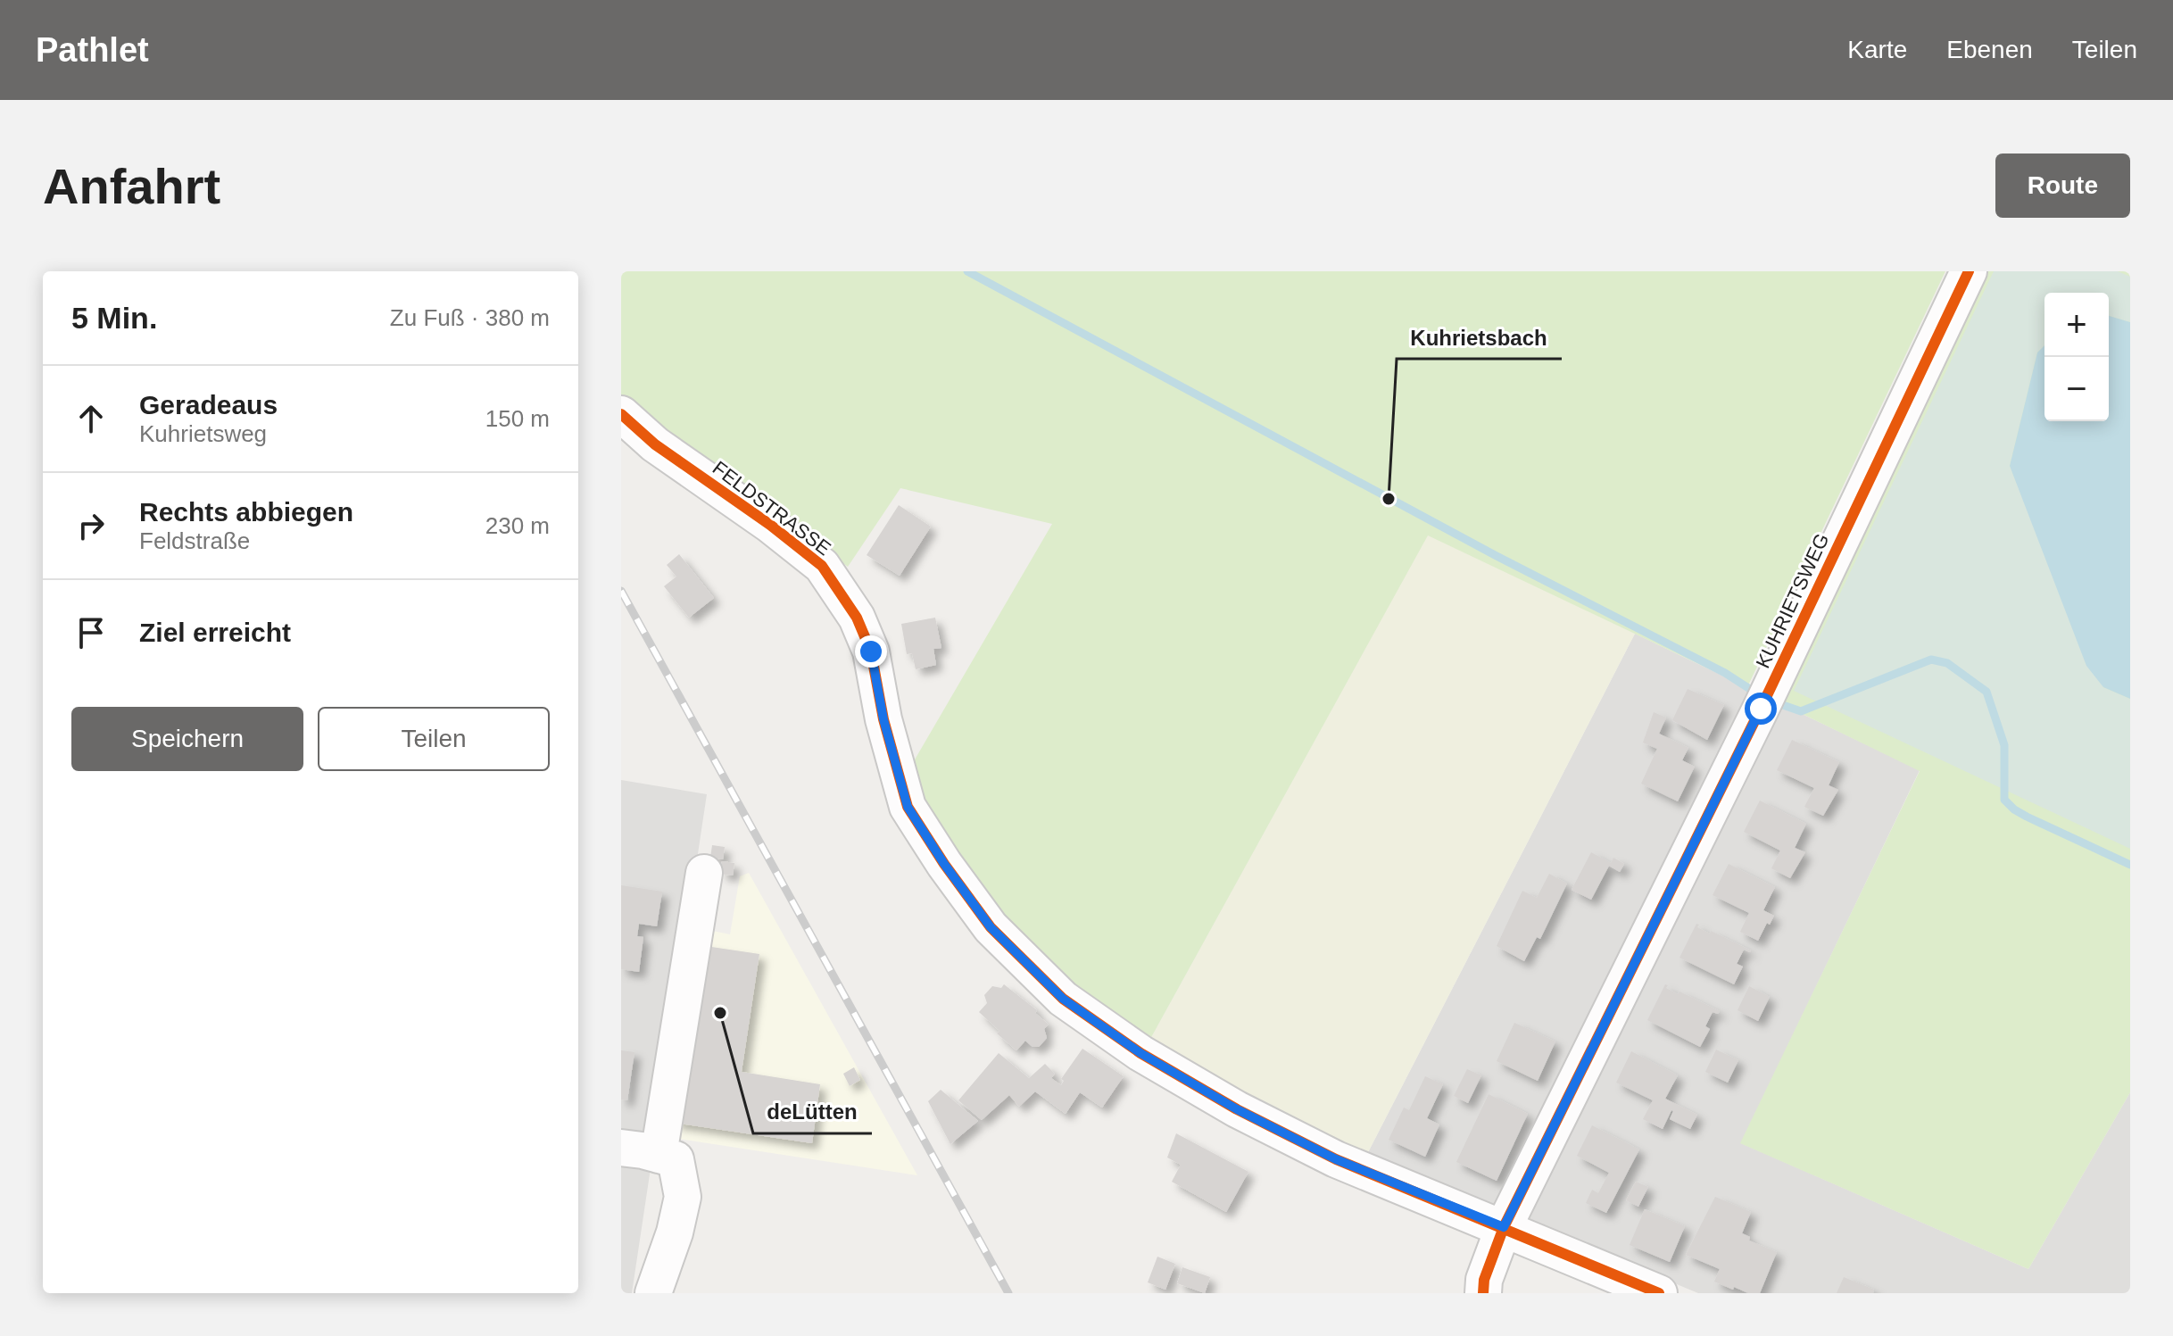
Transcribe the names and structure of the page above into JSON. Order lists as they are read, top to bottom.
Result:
{
  "streets": {
    "street": ["FELDSTRASSE", "KUHRIETSWEG"]
  },
  "crossings": [
    ["FELDSTRASSE", "KUHRIETSWEG"]
  ],
  "places": ["Kuhrietsbach", "deLütten"],
  "page": {
    "header": "Pathlet",
    "nav": ["Karte", "Ebenen", "Teilen"],
    "buttons": [
      "Route",
      ["Speichern", "Teilen"]
    ],
    "title": "Anfahrt",
    "heading": ["5 Min.", "Zu Fuß · 380 m"],
    "map_buttons": ["+", "−"],
    "list": [
      ["Geradeaus", "Kuhrietsweg", "150 m"],
      ["Rechts abbiegen", "Feldstraße", "230 m"],
      "Ziel erreicht"
    ]
  }
}
